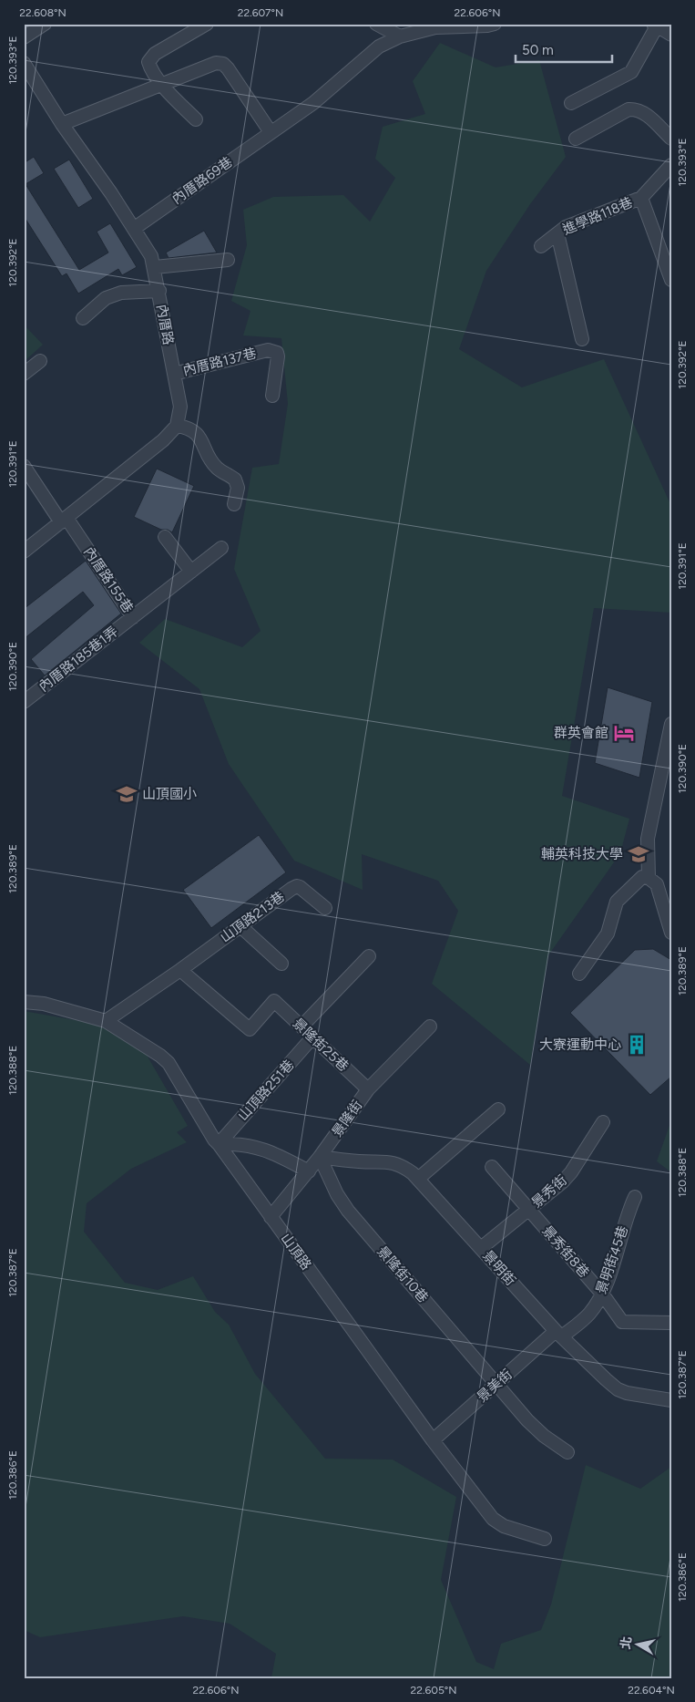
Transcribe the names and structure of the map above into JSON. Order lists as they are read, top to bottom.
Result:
{
  "streets": {
    "street": [
      "內厝路69巷",
      "進學路118巷",
      "內厝路",
      "內厝路137巷",
      "內厝路155巷",
      "內厝路185巷1弄",
      "山頂路213巷",
      "景隆街25巷",
      "山頂路251巷",
      "景隆街",
      "景秀街",
      "山頂路",
      "景秀街8巷",
      "景明街45巷",
      "景明街",
      "景隆街10巷",
      "景美街"
    ]
  },
  "crossings": [
    ["內厝路69巷", "內厝路"],
    ["內厝路", "內厝路137巷"],
    ["內厝路155巷", "內厝路185巷1弄"],
    ["山頂路213巷", "景隆街25巷"],
    ["山頂路213巷", "山頂路"],
    ["景隆街25巷", "山頂路251巷"],
    ["景隆街25巷", "景隆街"],
    ["山頂路251巷", "山頂路"],
    ["景隆街", "山頂路"],
    ["景隆街", "景明街"],
    ["景隆街", "景隆街10巷"],
    ["景秀街", "景秀街8巷"],
    ["景秀街", "景明街"],
    ["山頂路", "景美街"],
    ["景秀街8巷", "景明街45巷"],
    ["景明街45巷", "景明街"],
    ["景明街45巷", "景美街"],
    ["景明街", "景隆街10巷"],
    ["景明街", "景美街"],
    ["景隆街10巷", "景美街"]
  ],
  "places": {
    "hotel": ["群英會館"],
    "school or university": ["山頂國小", "輔英科技大學"],
    "building": ["大寮運動中心"]
  },
  "scale_bar": "50 m",
  "north": "left",
  "coordinates": [
    "22.608°N",
    "22.607°N",
    "22.606°N",
    "120.393°E",
    "120.392°E",
    "120.391°E",
    "120.390°E",
    "120.389°E",
    "120.388°E",
    "120.387°E",
    "120.386°E",
    "22.605°N",
    "22.604°N"
  ]
}
